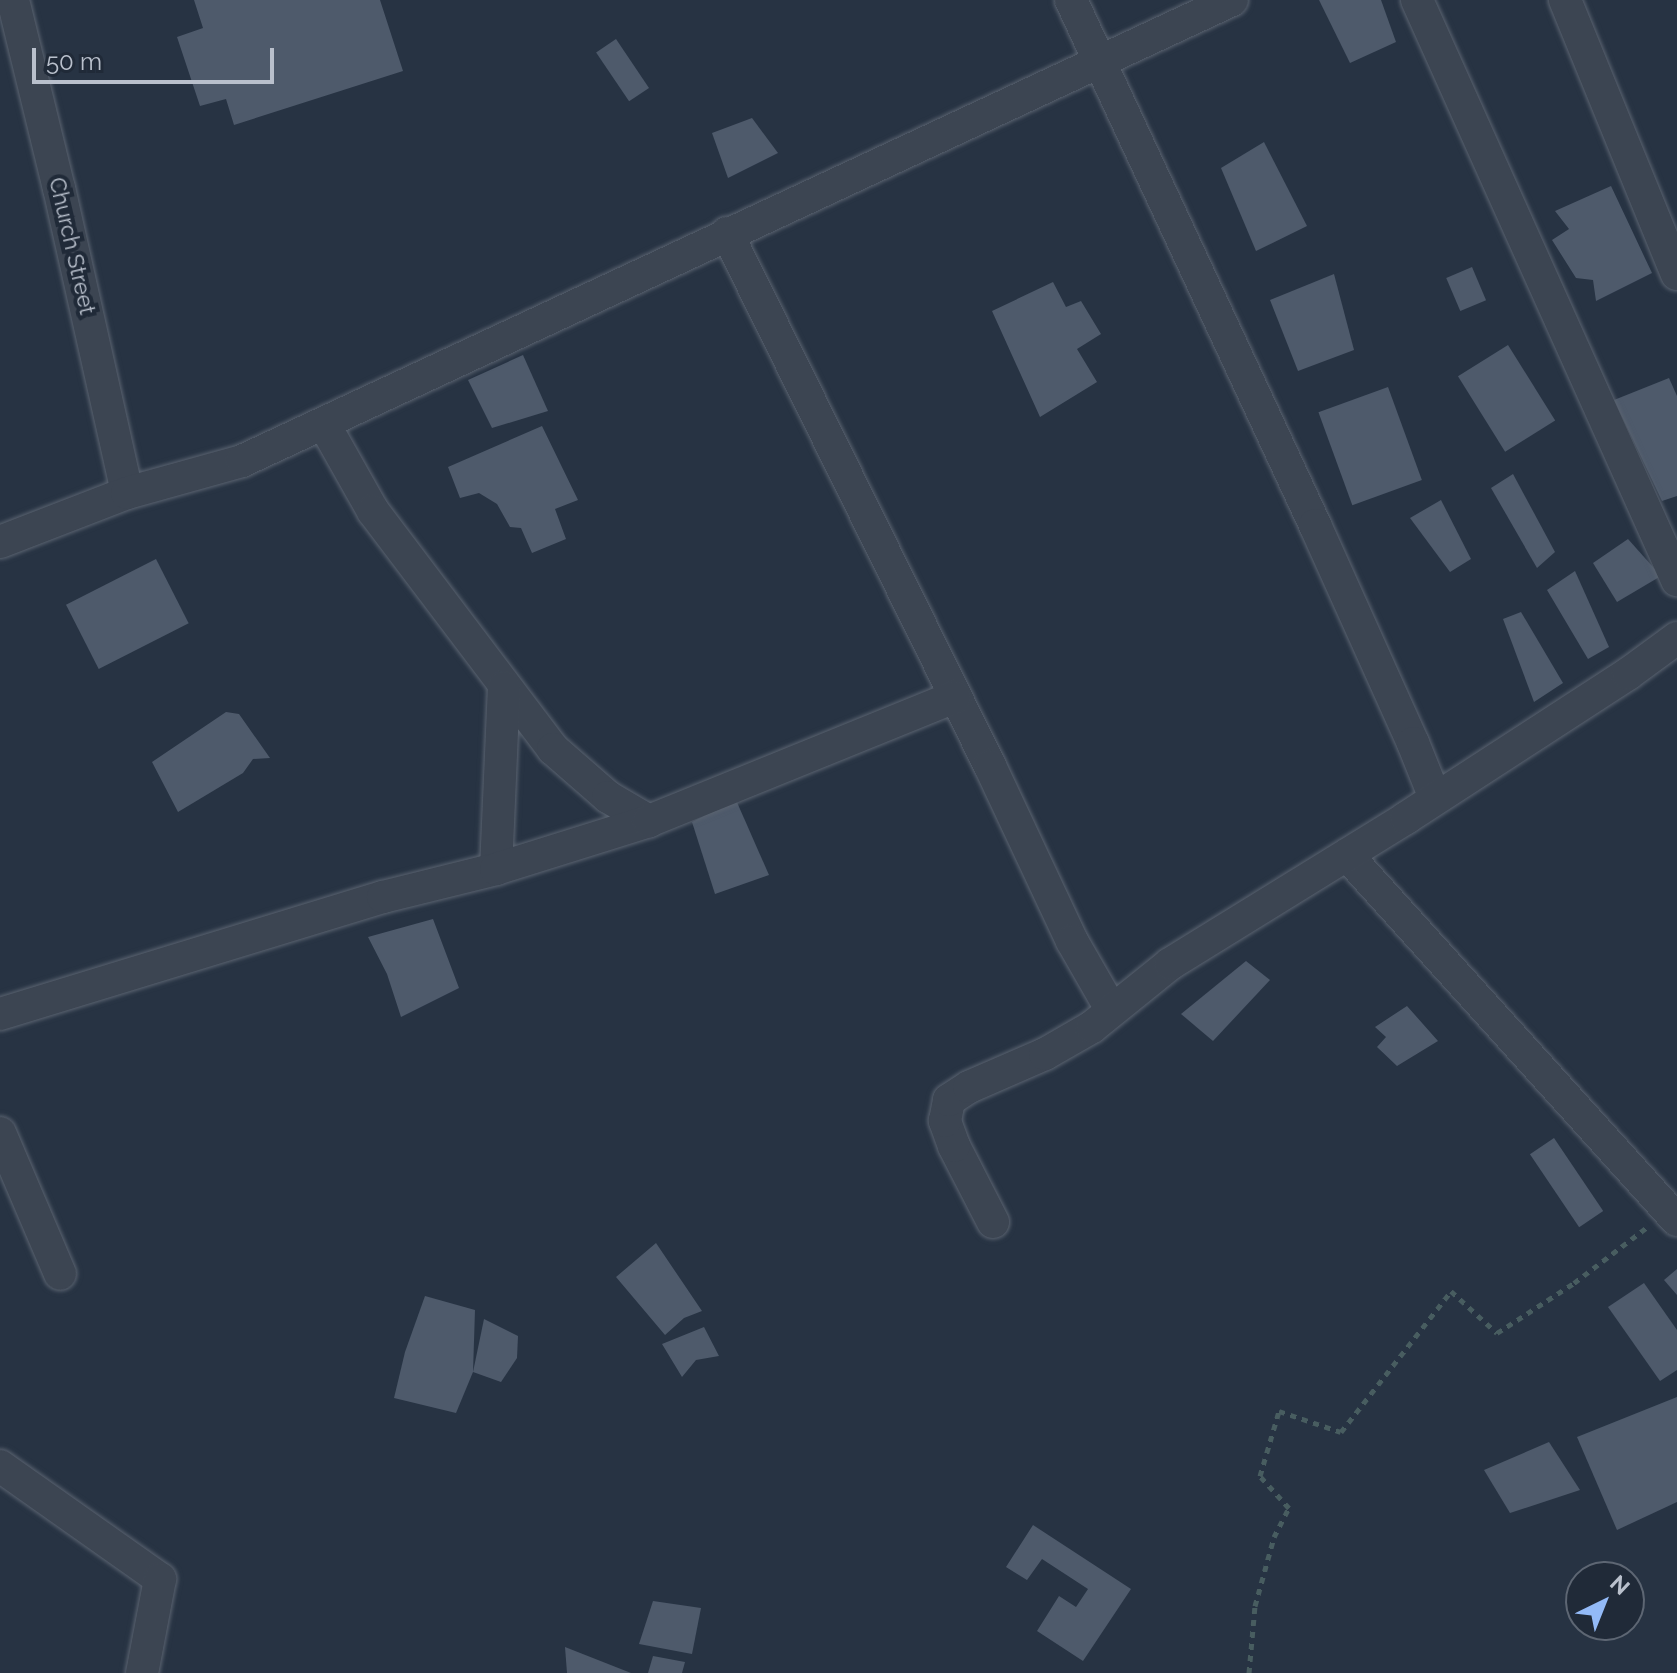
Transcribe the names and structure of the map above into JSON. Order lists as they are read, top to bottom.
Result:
{
  "streets": {
    "street": ["Church Street"]
  },
  "scale_bar": "50 m",
  "north": "top right"
}
